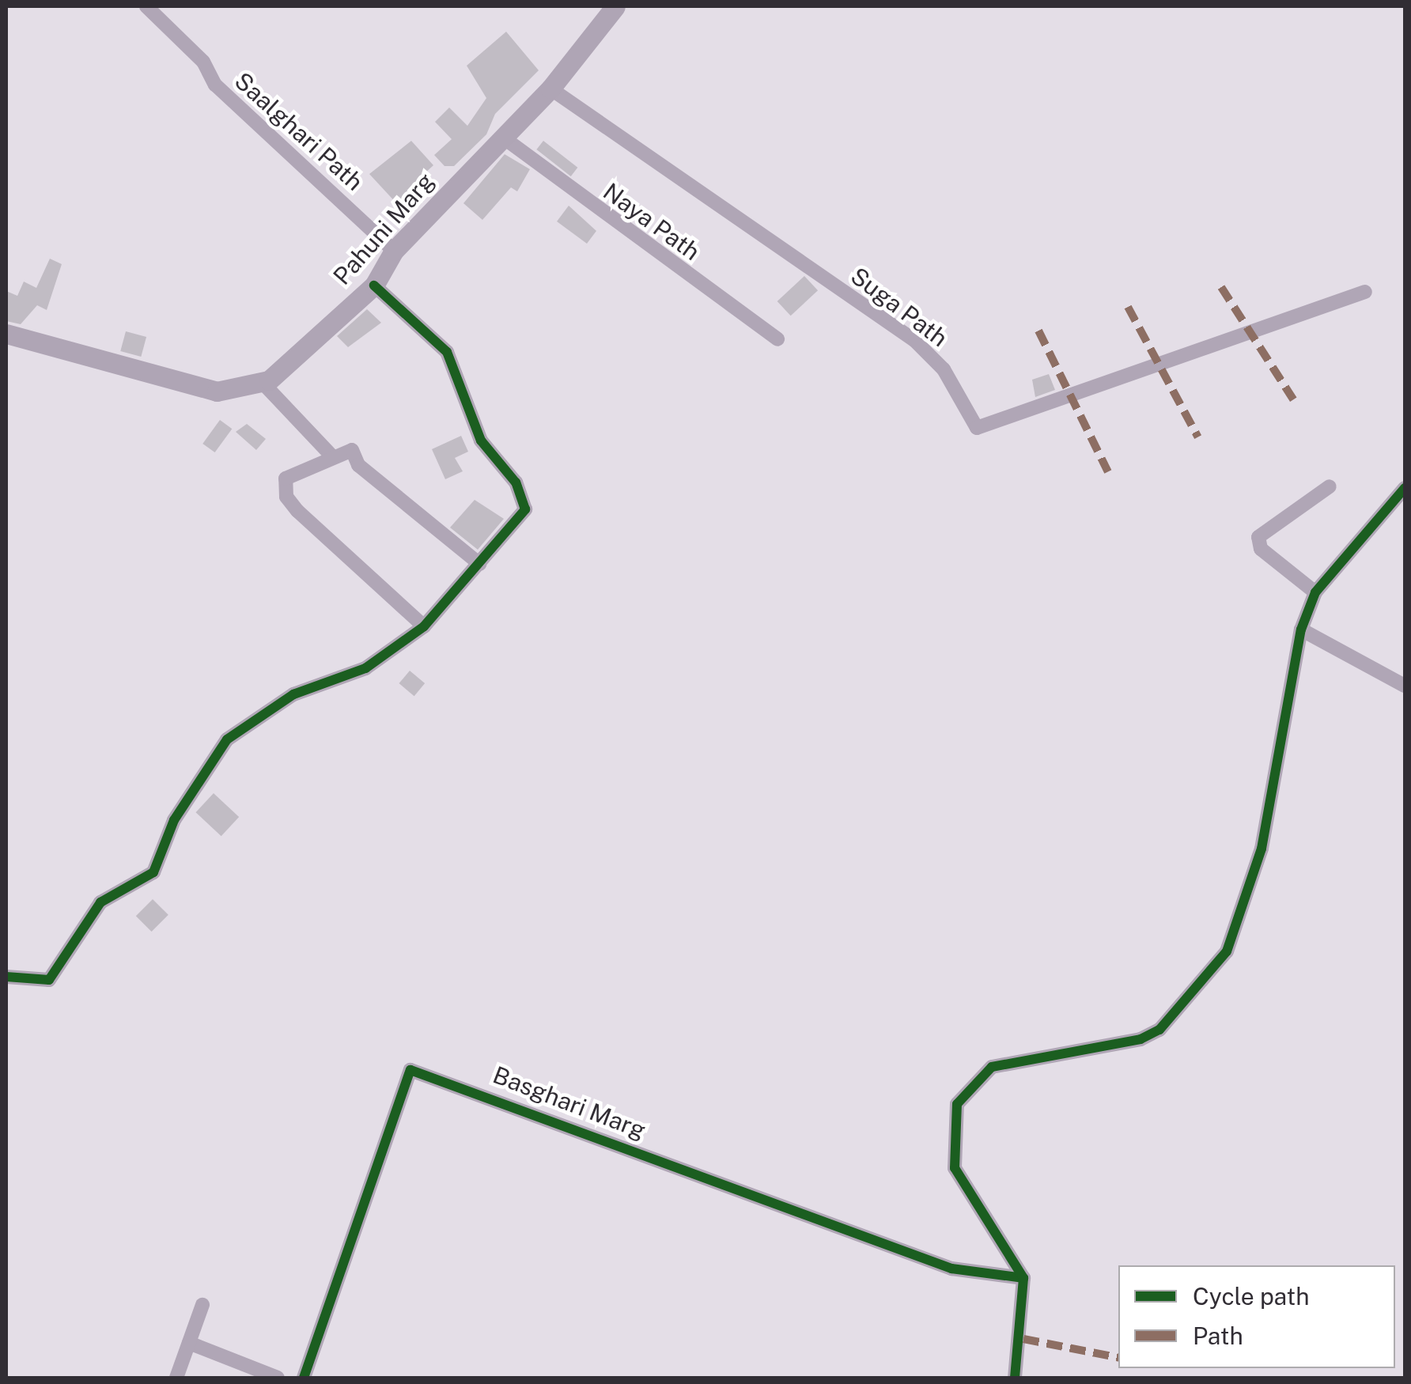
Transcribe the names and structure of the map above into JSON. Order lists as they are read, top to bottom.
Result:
{
  "streets": {
    "street": [
      "Saalghari Path",
      "Naya Path",
      "Pahuni Marg",
      "Suga Path",
      "Basghari Marg"
    ]
  },
  "crossings": [
    ["Saalghari Path", "Pahuni Marg"],
    ["Naya Path", "Pahuni Marg"],
    ["Pahuni Marg", "Suga Path"]
  ],
  "legend": ["Cycle path", "Path"]
}
